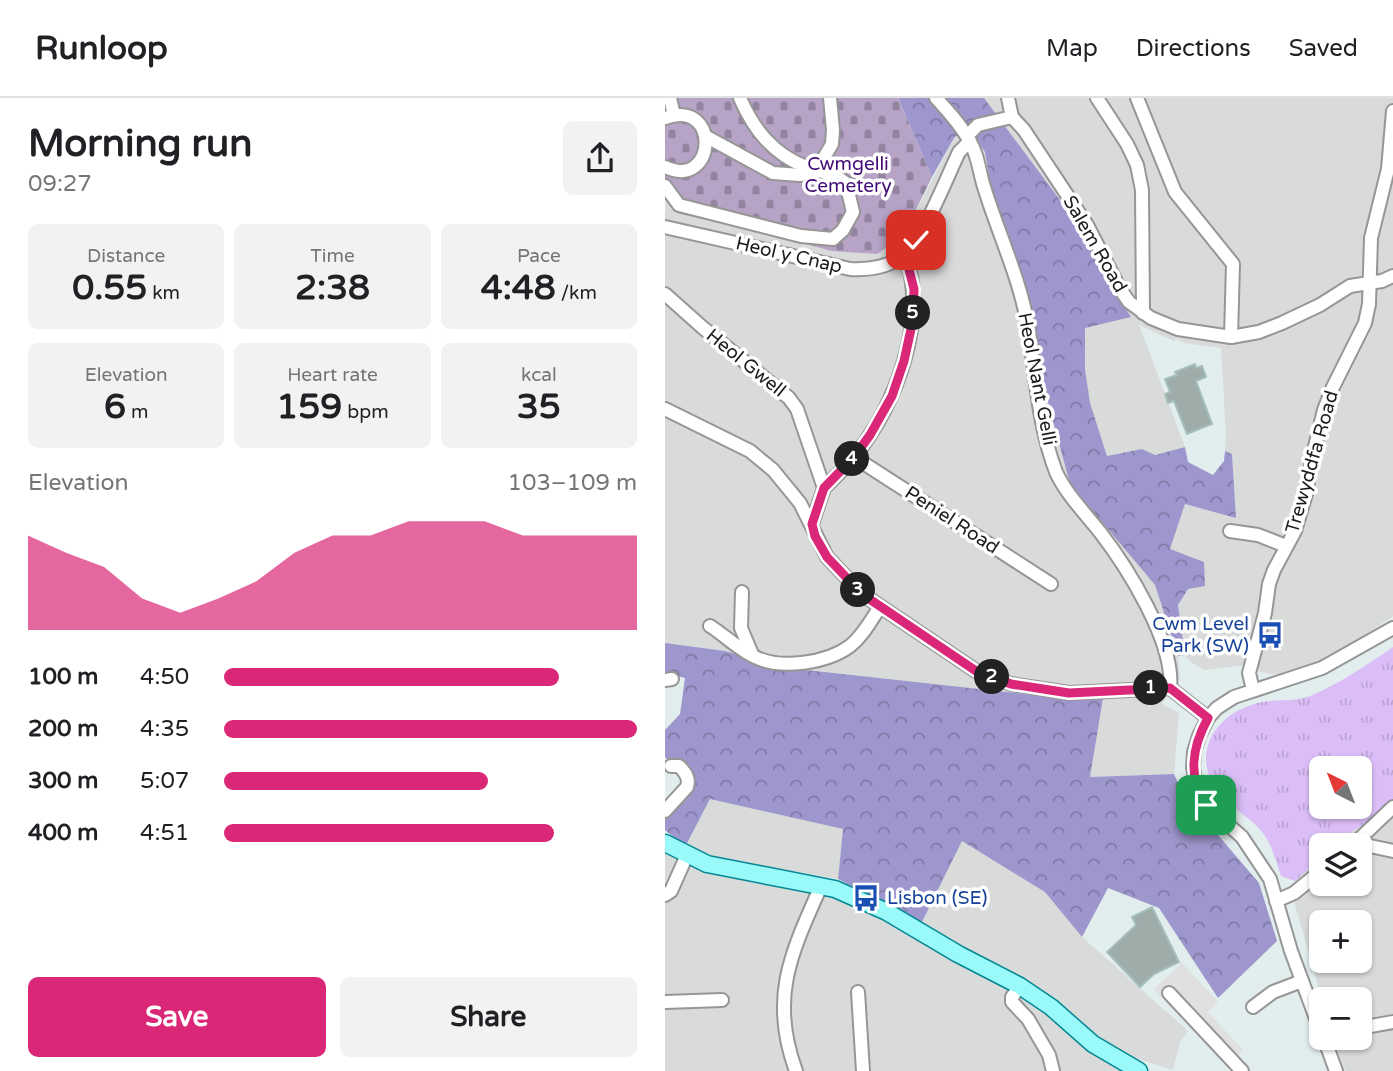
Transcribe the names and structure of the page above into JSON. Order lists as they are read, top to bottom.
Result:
{
  "streets": {
    "street": [
      "Salem Road",
      "Heol y Cnap",
      "Heol Gwell",
      "Heol Nant Gelli",
      "Trewyddfa Road",
      "Peniel Road"
    ]
  },
  "crossings": [
    ["Salem Road", "Trewyddfa Road"]
  ],
  "parks": ["Cwmgelli Cemetery"],
  "places": {
    "bus stop": ["Cwm Level Park (SW)", "Lisbon (SE)"]
  },
  "north": "top left",
  "page": {
    "header": "Runloop",
    "nav": ["Map", "Directions", "Saved"],
    "heading": ["Morning run", "09:27"],
    "stats": [
      ["Distance", "0.55 km"],
      ["Time", "2:38"],
      ["Pace", "4:48 /km"],
      ["Elevation", "6 m"],
      ["Heart rate", "159 bpm"],
      ["kcal", "35"]
    ],
    "pins": [
      "5",
      "4",
      "3",
      "2",
      "1"
    ],
    "chart": ["Elevation", "103–109 m"],
    "list": [
      {
        "name": "100 m",
        "note": "4:50"
      },
      {
        "name": "200 m",
        "note": "4:35"
      },
      {
        "name": "300 m",
        "note": "5:07"
      },
      {
        "name": "400 m",
        "note": "4:51"
      }
    ],
    "map_buttons": ["+", "−"],
    "buttons": ["Save", "Share"]
  }
}
